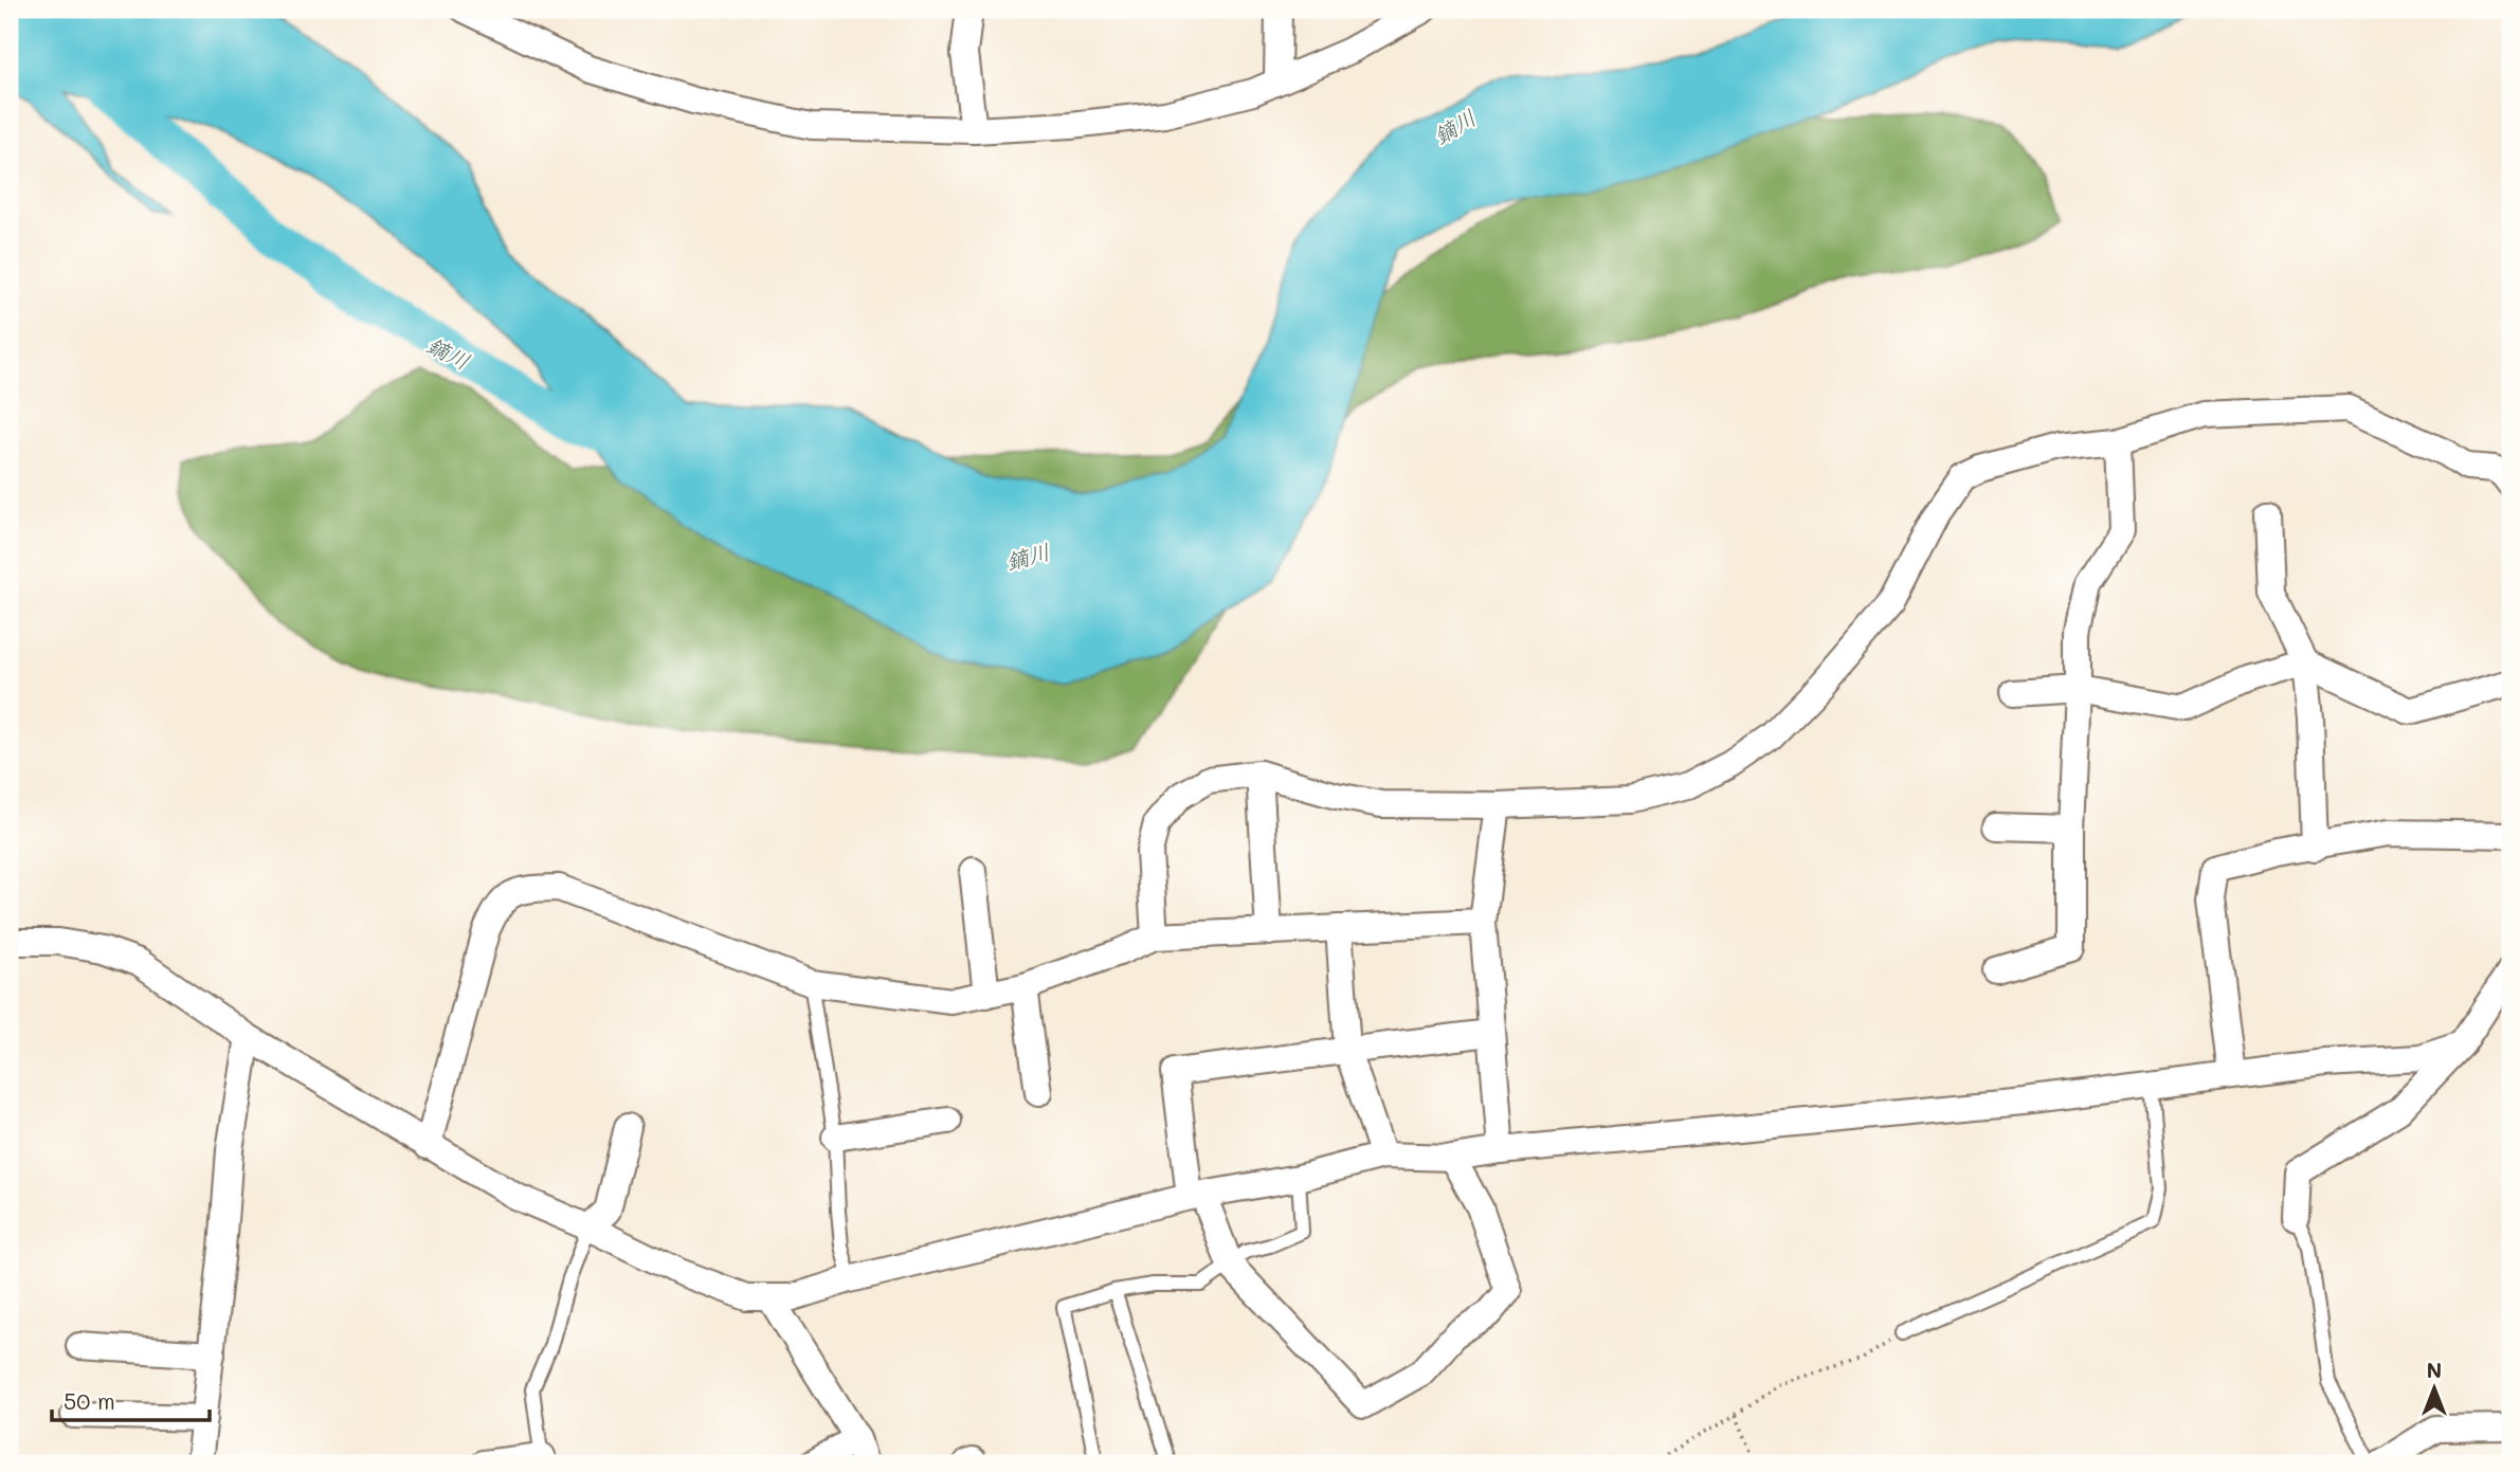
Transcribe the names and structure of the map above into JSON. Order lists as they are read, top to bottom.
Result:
{
  "water": ["鏑川"],
  "scale_bar": "50 m",
  "north": "top"
}
